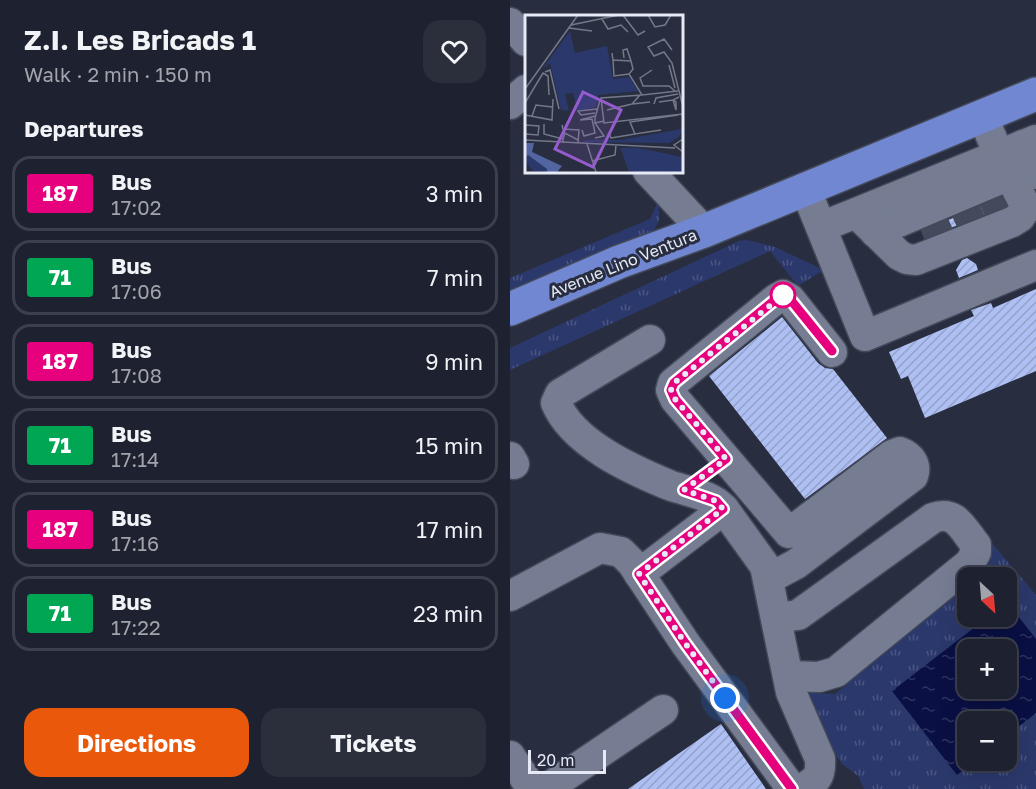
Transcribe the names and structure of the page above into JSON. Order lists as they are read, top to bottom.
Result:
{
  "streets": {
    "main road": ["Avenue Lino Ventura"]
  },
  "lines": ["bus line 187"],
  "scale_bar": "20 m",
  "north": "bottom right",
  "page": {
    "heading": [
      ["Z.I. Les Bricads 1", "Walk · 2 min · 150 m"],
      "Departures"
    ],
    "list": [
      {
        "mark": "187",
        "name": "Bus",
        "note": "17:02",
        "value": "3 min"
      },
      {
        "mark": "71",
        "name": "Bus",
        "note": "17:06",
        "value": "7 min"
      },
      {
        "mark": "187",
        "name": "Bus",
        "note": "17:08",
        "value": "9 min"
      },
      {
        "mark": "71",
        "name": "Bus",
        "note": "17:14",
        "value": "15 min"
      },
      {
        "mark": "187",
        "name": "Bus",
        "note": "17:16",
        "value": "17 min"
      },
      {
        "mark": "71",
        "name": "Bus",
        "note": "17:22",
        "value": "23 min"
      }
    ],
    "map_buttons": ["+", "−"],
    "buttons": ["Directions", "Tickets"],
    "scale": "20 m"
  }
}
